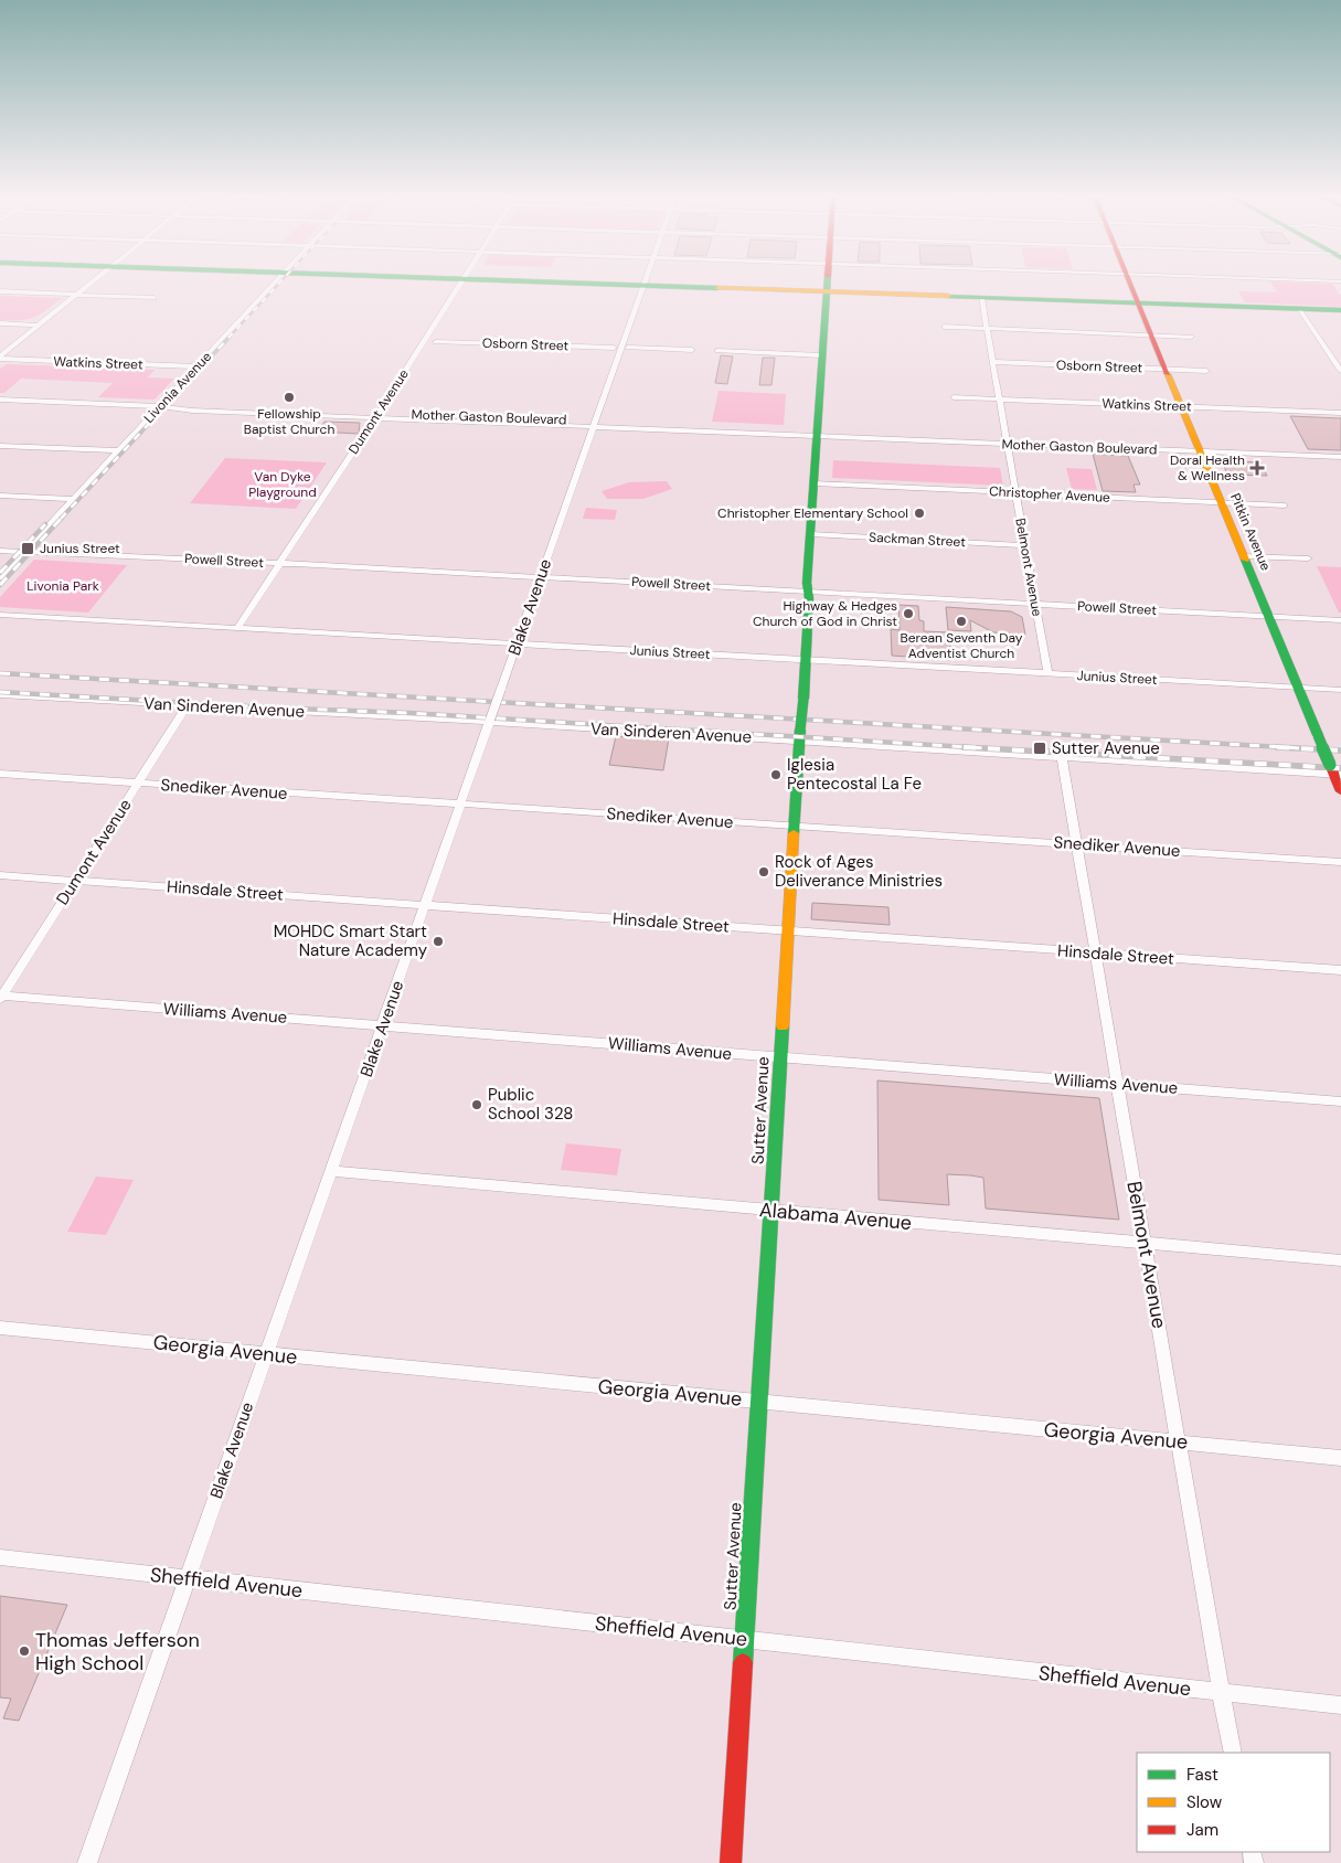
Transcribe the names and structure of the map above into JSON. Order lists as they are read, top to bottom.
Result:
{
  "streets": {
    "street": [
      "Osborn Street",
      "Watkins Street",
      "Livonia Avenue",
      "Dumont Avenue",
      "Mother Gaston Boulevard",
      "Christopher Avenue",
      "Pitkin Avenue",
      "Sackman Street",
      "Powell Street",
      "Belmont Avenue",
      "Blake Avenue",
      "Junius Street",
      "Van Sinderen Avenue",
      "Snediker Avenue",
      "Hinsdale Street",
      "Williams Avenue",
      "Sutter Avenue",
      "Alabama Avenue",
      "Georgia Avenue",
      "Sheffield Avenue"
    ]
  },
  "crossings": [
    ["Osborn Street", "Pitkin Avenue"],
    ["Osborn Street", "Belmont Avenue"],
    ["Watkins Street", "Livonia Avenue"],
    ["Watkins Street", "Pitkin Avenue"],
    ["Watkins Street", "Belmont Avenue"],
    ["Livonia Avenue", "Mother Gaston Boulevard"],
    ["Livonia Avenue", "Powell Street"],
    ["Dumont Avenue", "Mother Gaston Boulevard"],
    ["Dumont Avenue", "Powell Street"],
    ["Dumont Avenue", "Junius Street"],
    ["Dumont Avenue", "Van Sinderen Avenue"],
    ["Dumont Avenue", "Snediker Avenue"],
    ["Dumont Avenue", "Hinsdale Street"],
    ["Dumont Avenue", "Williams Avenue"],
    ["Mother Gaston Boulevard", "Pitkin Avenue"],
    ["Mother Gaston Boulevard", "Belmont Avenue"],
    ["Mother Gaston Boulevard", "Blake Avenue"],
    ["Mother Gaston Boulevard", "Sutter Avenue"],
    ["Christopher Avenue", "Pitkin Avenue"],
    ["Christopher Avenue", "Belmont Avenue"],
    ["Christopher Avenue", "Sutter Avenue"],
    ["Pitkin Avenue", "Powell Street"],
    ["Pitkin Avenue", "Junius Street"],
    ["Pitkin Avenue", "Van Sinderen Avenue"],
    ["Sackman Street", "Belmont Avenue"],
    ["Sackman Street", "Sutter Avenue"],
    ["Powell Street", "Belmont Avenue"],
    ["Powell Street", "Blake Avenue"],
    ["Powell Street", "Sutter Avenue"],
    ["Belmont Avenue", "Junius Street"],
    ["Belmont Avenue", "Van Sinderen Avenue"],
    ["Belmont Avenue", "Snediker Avenue"],
    ["Belmont Avenue", "Hinsdale Street"],
    ["Belmont Avenue", "Williams Avenue"],
    ["Belmont Avenue", "Alabama Avenue"],
    ["Belmont Avenue", "Georgia Avenue"],
    ["Belmont Avenue", "Sheffield Avenue"],
    ["Blake Avenue", "Junius Street"],
    ["Blake Avenue", "Van Sinderen Avenue"],
    ["Blake Avenue", "Snediker Avenue"],
    ["Blake Avenue", "Hinsdale Street"],
    ["Blake Avenue", "Williams Avenue"],
    ["Blake Avenue", "Alabama Avenue"],
    ["Blake Avenue", "Georgia Avenue"],
    ["Blake Avenue", "Sheffield Avenue"],
    ["Junius Street", "Sutter Avenue"],
    ["Van Sinderen Avenue", "Sutter Avenue"],
    ["Snediker Avenue", "Sutter Avenue"],
    ["Hinsdale Street", "Sutter Avenue"],
    ["Williams Avenue", "Sutter Avenue"],
    ["Sutter Avenue", "Alabama Avenue"],
    ["Sutter Avenue", "Georgia Avenue"],
    ["Sutter Avenue", "Sheffield Avenue"]
  ],
  "parks": ["Van Dyke Playground", "Livonia Park"],
  "places": {
    "other": [
      "Fellowship Baptist Church",
      "Christopher Elementary School",
      "Highway & Hedges Church of God in Christ",
      "Berean Seventh Day Adventist Church",
      "Iglesia Pentecostal La Fe",
      "Rock of Ages Deliverance Ministries",
      "MOHDC Smart Start Nature Academy",
      "Public School 328",
      "Thomas Jefferson High School"
    ],
    "health": ["Doral Health & Wellness"],
    "transit": ["Junius Street", "Sutter Avenue"]
  },
  "legend": ["Fast", "Slow", "Jam"]
}
